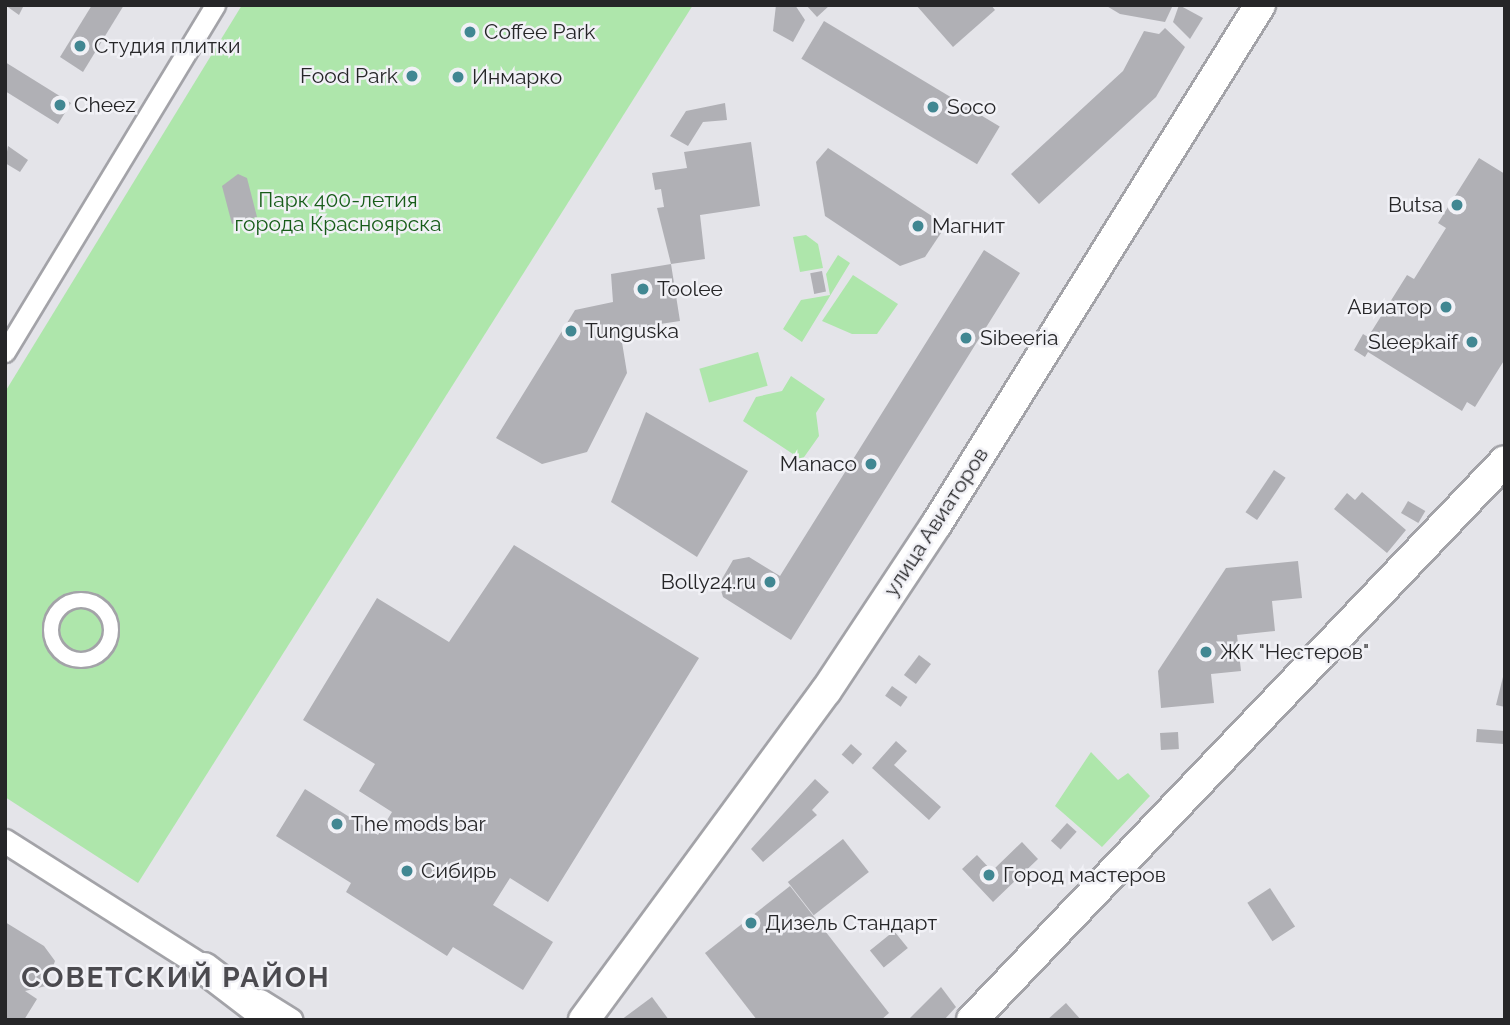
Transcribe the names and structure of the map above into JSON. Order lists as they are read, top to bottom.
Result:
{
  "streets": {
    "main road": ["улица Авиаторов"]
  },
  "districts": ["СОВЕТСКИЙ РАЙОН"],
  "parks": ["Парк 400-летия города Красноярска"],
  "places": [
    "Coffee Park",
    "Студия плитки",
    "Food Park",
    "Инмарко",
    "Cheez",
    "Soco",
    "Butsa",
    "Магнит",
    "Toolee",
    "Авиатор",
    "Tunguska",
    "Sibeeria",
    "Sleepkaif",
    "Manaco",
    "Bolly24.ru",
    "ЖК \"Нестеров\"",
    "The mods bar",
    "Сибирь",
    "Город мастеров",
    "Дизель Стандарт"
  ]
}
